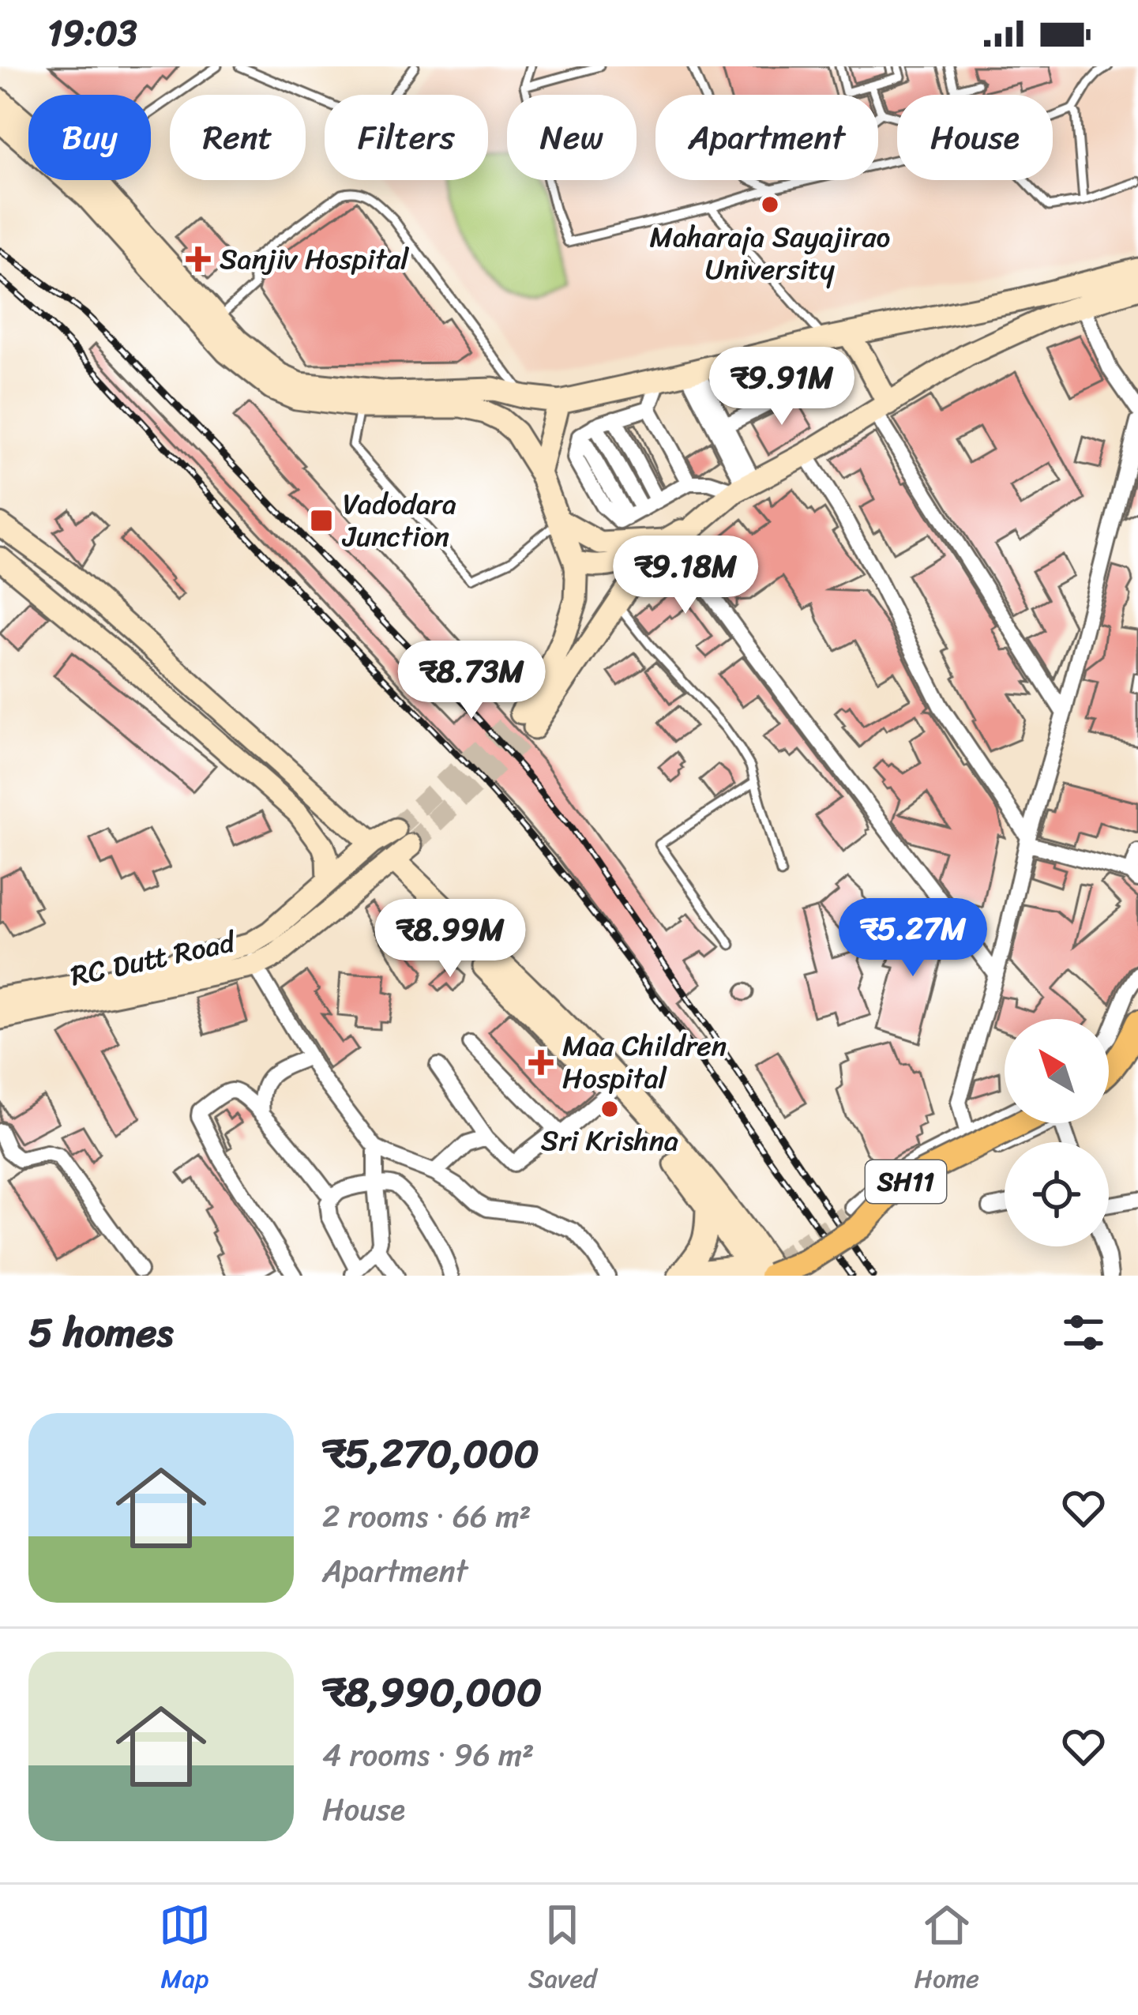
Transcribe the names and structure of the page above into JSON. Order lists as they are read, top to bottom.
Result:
{
  "streets": {
    "main road": ["RC Dutt Road", "SH11"]
  },
  "places": {
    "other": ["Maharaja Sayajirao University", "Sri Krishna"],
    "health": ["Sanjiv Hospital", "Maa Children Hospital"],
    "transit": ["Vadodara Junction"]
  },
  "north": "top left",
  "page": {
    "status": "19:03",
    "chip": [
      "Buy",
      "Rent",
      "Filters",
      "New",
      "Apartment",
      "House"
    ],
    "price": [
      "₹9.91M",
      "₹9.18M",
      "₹8.73M",
      "₹5.27M",
      "₹8.99M"
    ],
    "heading": "5 homes",
    "list": [
      {
        "name": "₹5,270,000",
        "note": "2 rooms · 66 m² · Apartment"
      },
      {
        "name": "₹8,990,000",
        "note": "4 rooms · 96 m² · House"
      }
    ],
    "tabs": ["Map", "Saved", "Home"]
  }
}
